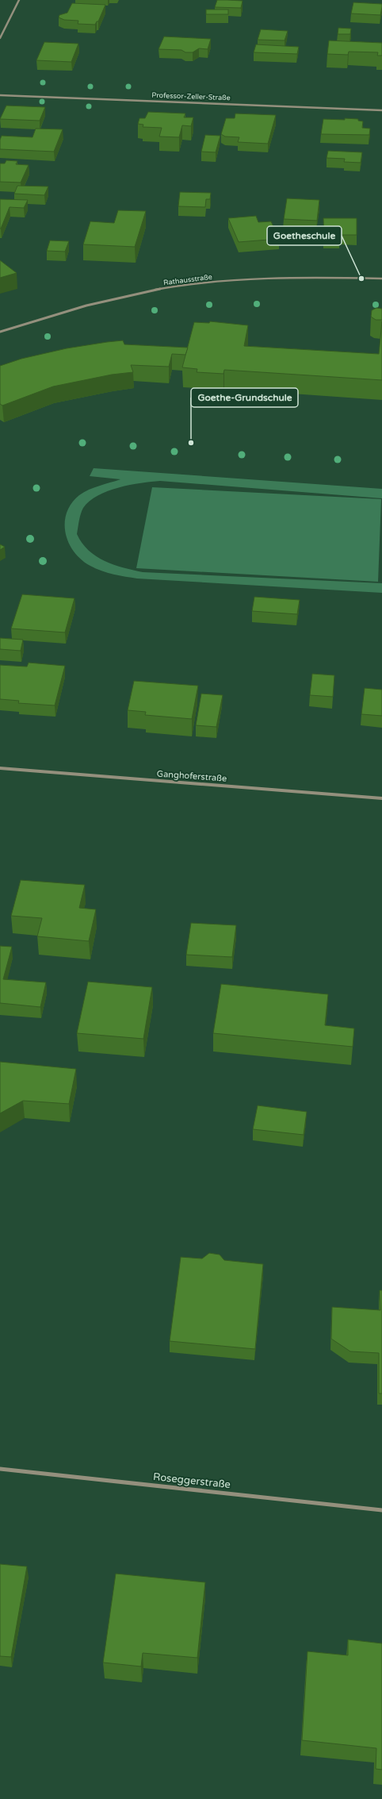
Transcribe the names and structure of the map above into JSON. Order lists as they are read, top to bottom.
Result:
{
  "streets": {
    "street": [
      "Professor-Zeller-Straße",
      "Rathausstraße",
      "Ganghoferstraße",
      "Roseggerstraße"
    ]
  },
  "places": ["Goetheschule", "Goethe-Grundschule"]
}
